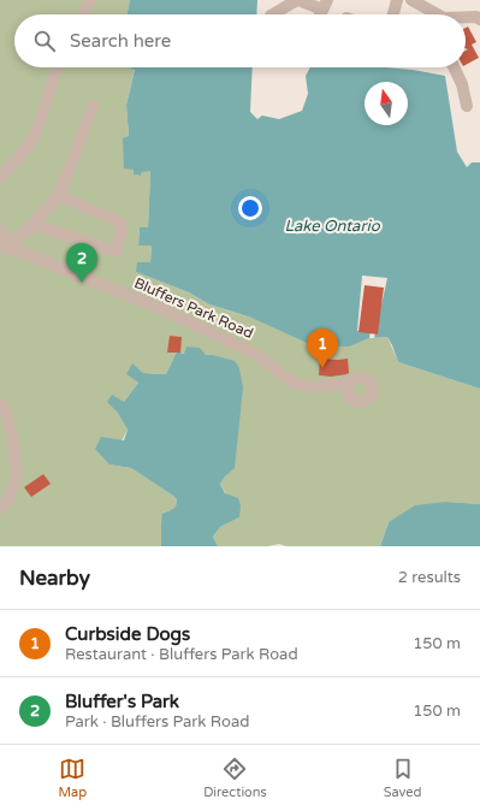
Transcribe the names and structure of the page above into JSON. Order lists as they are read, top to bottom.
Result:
{
  "streets": {
    "street": ["Bluffers Park Road"]
  },
  "water": ["Lake Ontario"],
  "north": "top",
  "page": {
    "search": "Search here",
    "pins": ["2", "1"],
    "heading": ["Nearby", "2 results"],
    "list": [
      {
        "mark": "1",
        "name": "Curbside Dogs",
        "note": "Restaurant · Bluffers Park Road",
        "value": "150 m"
      },
      {
        "mark": "2",
        "name": "Bluffer's Park",
        "note": "Park · Bluffers Park Road",
        "value": "150 m"
      }
    ],
    "nav": ["Map", "Directions", "Saved"]
  }
}
